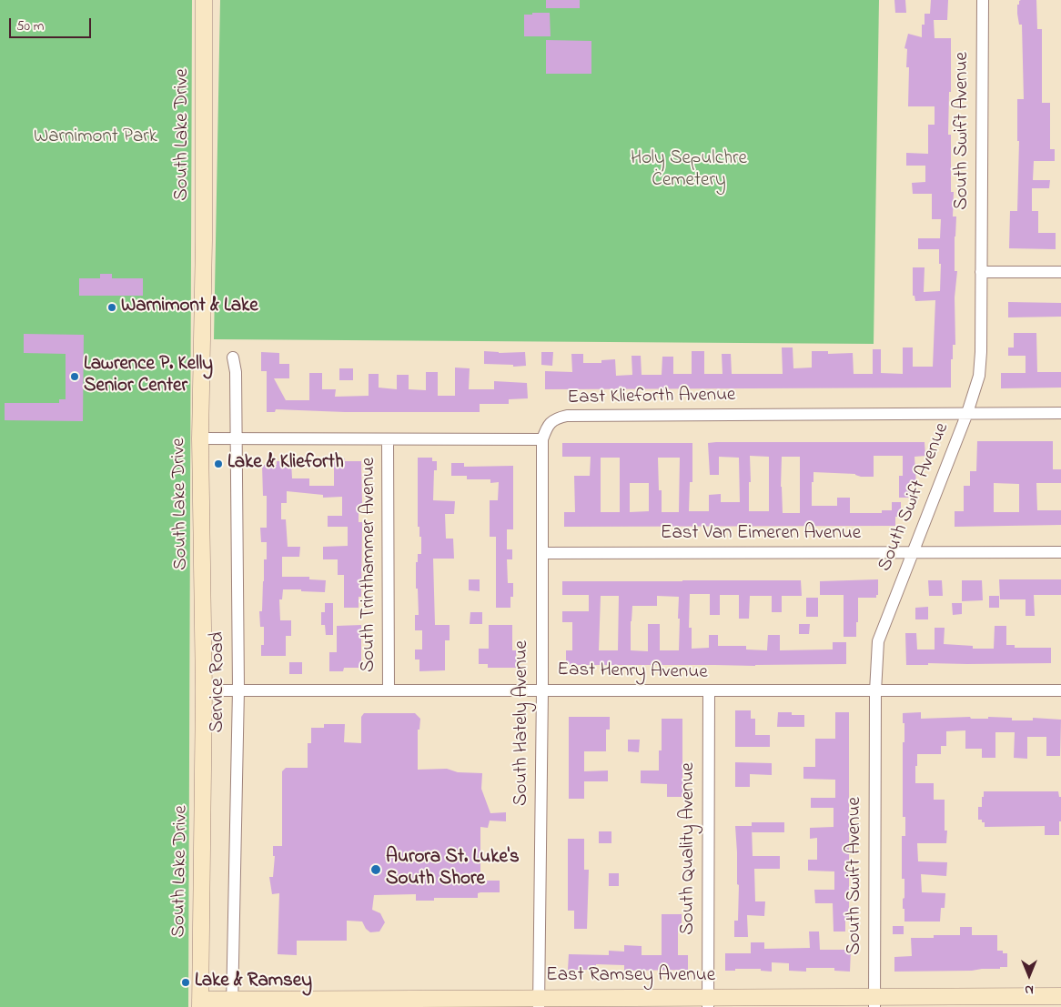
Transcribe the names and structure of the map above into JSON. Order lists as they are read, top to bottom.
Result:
{
  "streets": {
    "main road": ["South Lake Drive", "East Ramsey Avenue"],
    "street": [
      "South Swift Avenue",
      "East Klieforth Avenue",
      "East Van Eimeren Avenue",
      "South Trinthammer Avenue",
      "East Henry Avenue",
      "Service Road",
      "South Hately Avenue",
      "South Quality Avenue"
    ]
  },
  "crossings": [
    ["South Swift Avenue", "East Klieforth Avenue"],
    ["South Swift Avenue", "East Van Eimeren Avenue"],
    ["South Swift Avenue", "East Henry Avenue"],
    ["South Swift Avenue", "East Ramsey Avenue"],
    ["South Lake Drive", "East Henry Avenue"],
    ["South Lake Drive", "East Ramsey Avenue"],
    ["East Klieforth Avenue", "South Hately Avenue"],
    ["East Van Eimeren Avenue", "South Hately Avenue"],
    ["South Trinthammer Avenue", "East Henry Avenue"],
    ["East Henry Avenue", "Service Road"],
    ["East Henry Avenue", "South Hately Avenue"],
    ["East Henry Avenue", "South Quality Avenue"],
    ["Service Road", "East Ramsey Avenue"],
    ["South Hately Avenue", "East Ramsey Avenue"],
    ["South Quality Avenue", "East Ramsey Avenue"]
  ],
  "parks": ["Warnimont Park", "Holy Sepulchre Cemetery"],
  "places": [
    "Warnimont & Lake",
    "Lawrence P. Kelly Senior Center",
    "Lake & Klieforth",
    "Aurora St. Luke's South Shore",
    "Lake & Ramsey"
  ],
  "scale_bar": "50 m",
  "north": "bottom"
}
